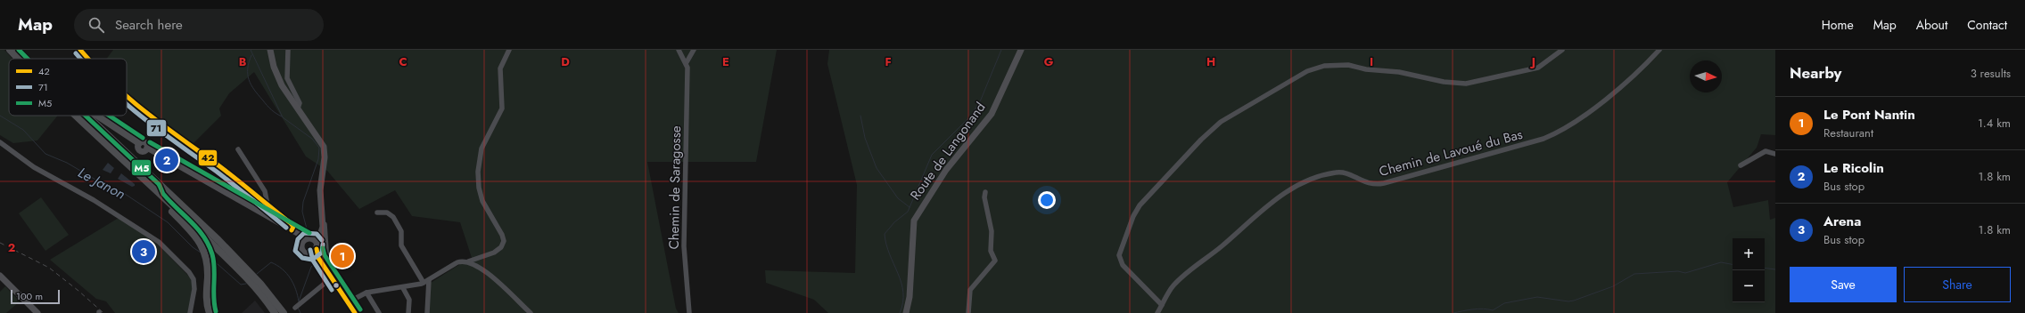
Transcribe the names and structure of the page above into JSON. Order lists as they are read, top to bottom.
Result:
{
  "streets": {
    "main road": ["Route de Langonand"],
    "street": ["Chemin de Lavoué du Bas", "Chemin de Saragosse"]
  },
  "water": ["Le Janon"],
  "lines": ["transit line 42", "transit line M5", "transit line 71"],
  "legend": ["42", "71", "M5"],
  "scale_bar": "100 m",
  "north": "right",
  "page": {
    "header": "Map",
    "search": "Search here",
    "nav": [
      "Home",
      "Map",
      "About",
      "Contact"
    ],
    "heading": ["Nearby", "3 results"],
    "list": [
      {
        "mark": "1",
        "name": "Le Pont Nantin",
        "note": "Restaurant",
        "value": "1.4 km"
      },
      {
        "mark": "2",
        "name": "Le Ricolin",
        "note": "Bus stop",
        "value": "1.8 km"
      },
      {
        "mark": "3",
        "name": "Arena",
        "note": "Bus stop",
        "value": "1.8 km"
      }
    ],
    "pins": ["2", "3", "1"],
    "map_buttons": ["+", "−"],
    "buttons": ["Save", "Share"],
    "scale": "100 m"
  },
  "grid": {
    "columns": [
      "B",
      "C",
      "D",
      "E",
      "F",
      "G",
      "H",
      "I",
      "J"
    ],
    "rows": ["2"]
  }
}
